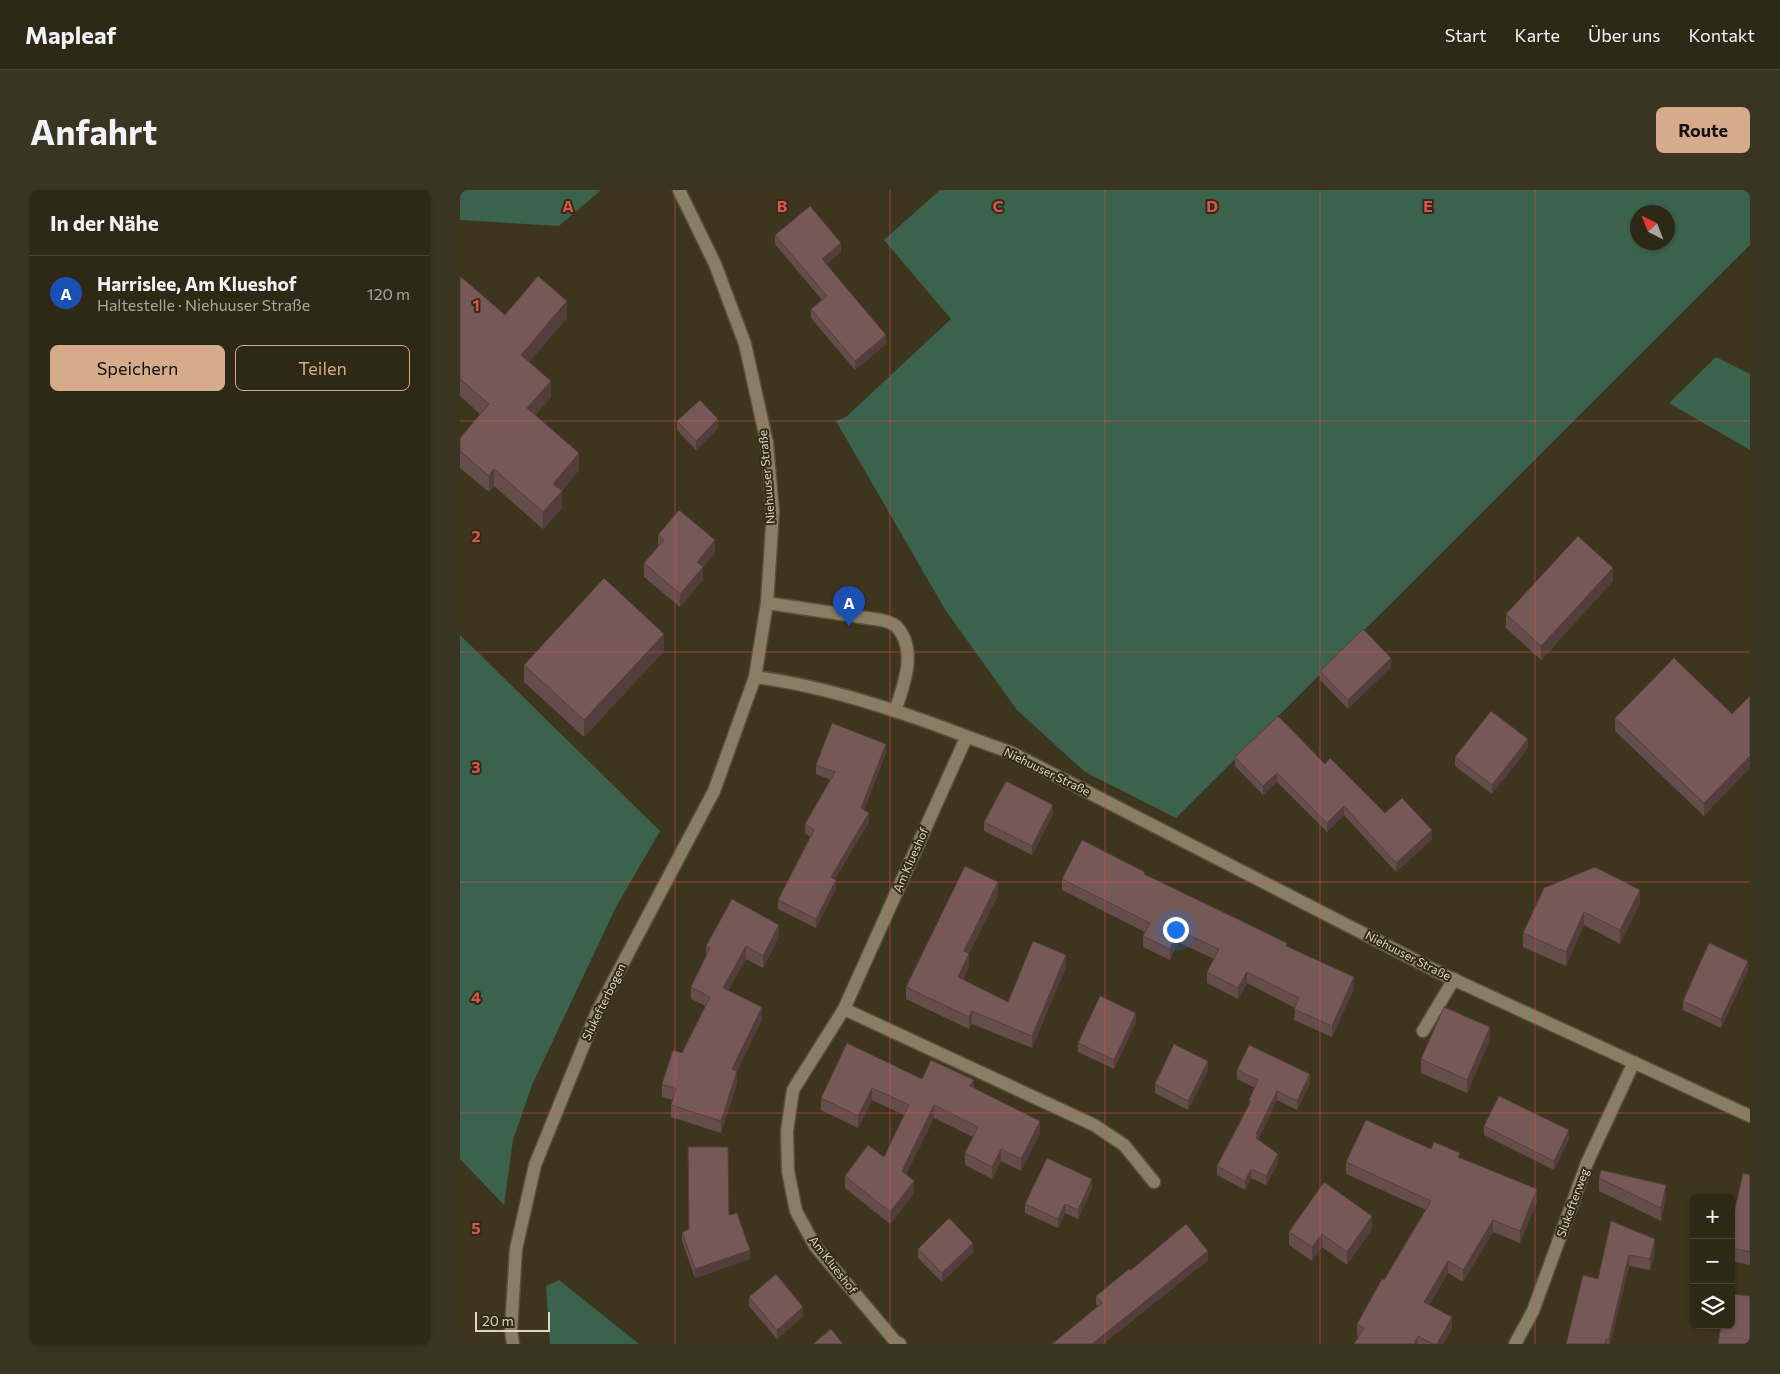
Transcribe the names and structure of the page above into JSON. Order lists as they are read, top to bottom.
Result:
{
  "streets": {
    "street": [
      "Niehuuser Straße",
      "Am Klueshof",
      "Slukefterbogen",
      "Slukefterweg"
    ]
  },
  "crossings": [
    ["Niehuuser Straße", "Am Klueshof"],
    ["Niehuuser Straße", "Slukefterbogen"],
    ["Niehuuser Straße", "Slukefterweg"]
  ],
  "scale_bar": "20 m",
  "north": "top left",
  "page": {
    "header": "Mapleaf",
    "nav": [
      "Start",
      "Karte",
      "Über uns",
      "Kontakt"
    ],
    "buttons": [
      "Route",
      ["Speichern", "Teilen"]
    ],
    "title": "Anfahrt",
    "heading": "In der Nähe",
    "list": [
      {
        "mark": "A",
        "name": "Harrislee, Am Klueshof",
        "note": "Haltestelle · Niehuuser Straße",
        "value": "120 m"
      }
    ],
    "pins": "A",
    "map_buttons": ["+", "−"],
    "scale": "20 m"
  },
  "grid": {
    "columns": [
      "A",
      "B",
      "C",
      "D",
      "E"
    ],
    "rows": [
      "1",
      "2",
      "3",
      "4",
      "5"
    ]
  }
}
